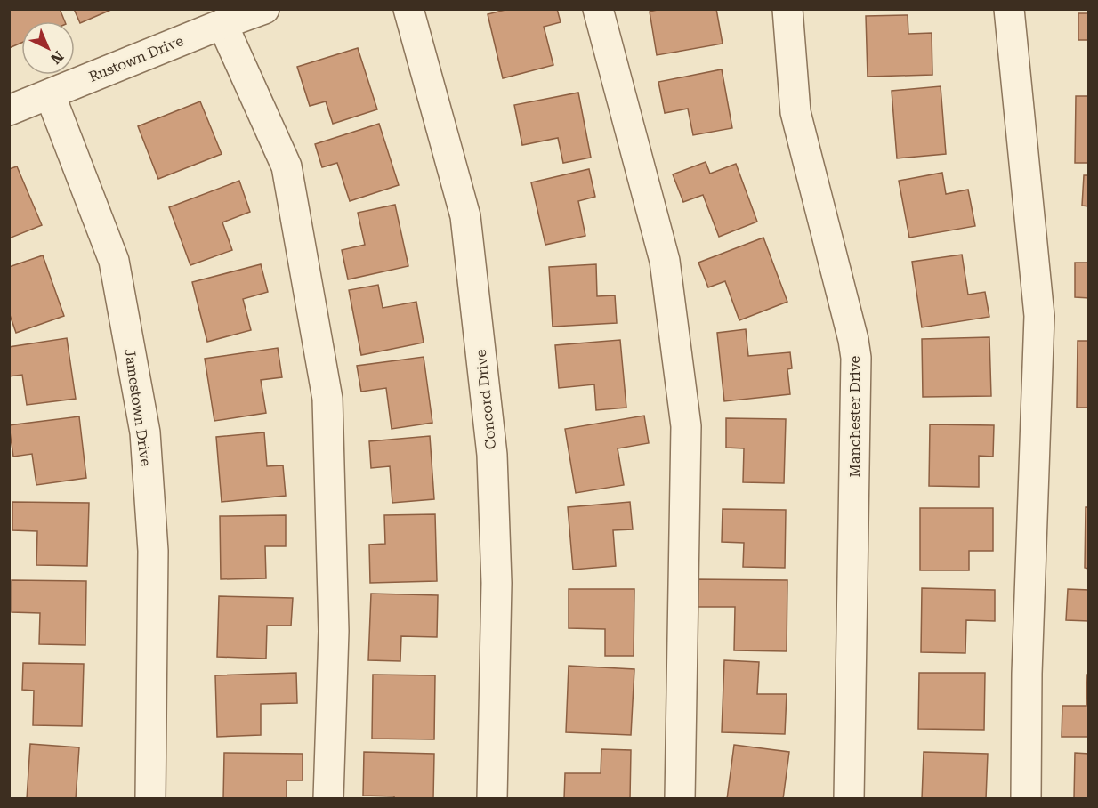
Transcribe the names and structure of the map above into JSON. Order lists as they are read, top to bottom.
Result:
{
  "streets": {
    "street": [
      "Rustown Drive",
      "Concord Drive",
      "Jamestown Drive",
      "Manchester Drive"
    ]
  },
  "crossings": [
    ["Rustown Drive", "Jamestown Drive"]
  ],
  "north": "bottom right"
}
